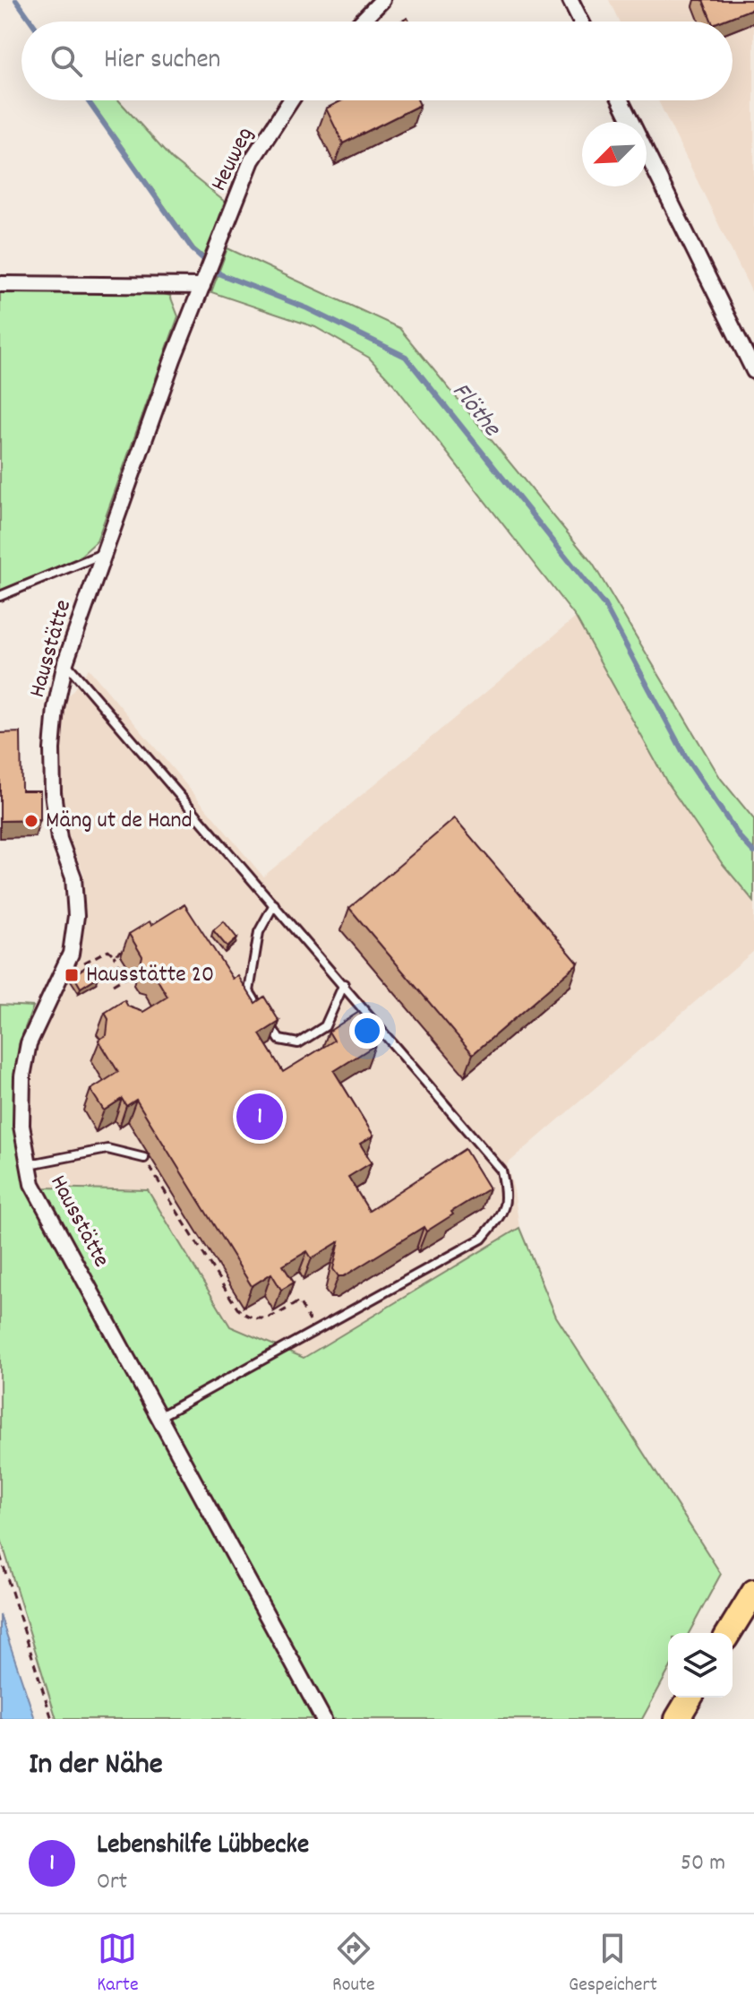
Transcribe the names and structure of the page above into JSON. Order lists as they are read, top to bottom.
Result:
{
  "streets": {
    "street": ["Heuweg", "Hausstätte"]
  },
  "crossings": [
    ["Heuweg", "Hausstätte"]
  ],
  "water": ["Flöthe"],
  "places": {
    "other": ["Mäng ut de Hand"],
    "transit": ["Hausstätte 20"]
  },
  "north": "bottom left",
  "page": {
    "search": "Hier suchen",
    "pins": "1",
    "heading": "In der Nähe",
    "list": [
      {
        "mark": "1",
        "name": "Lebenshilfe Lübbecke",
        "note": "Ort",
        "value": "50 m"
      }
    ],
    "nav": ["Karte", "Route", "Gespeichert"]
  }
}
